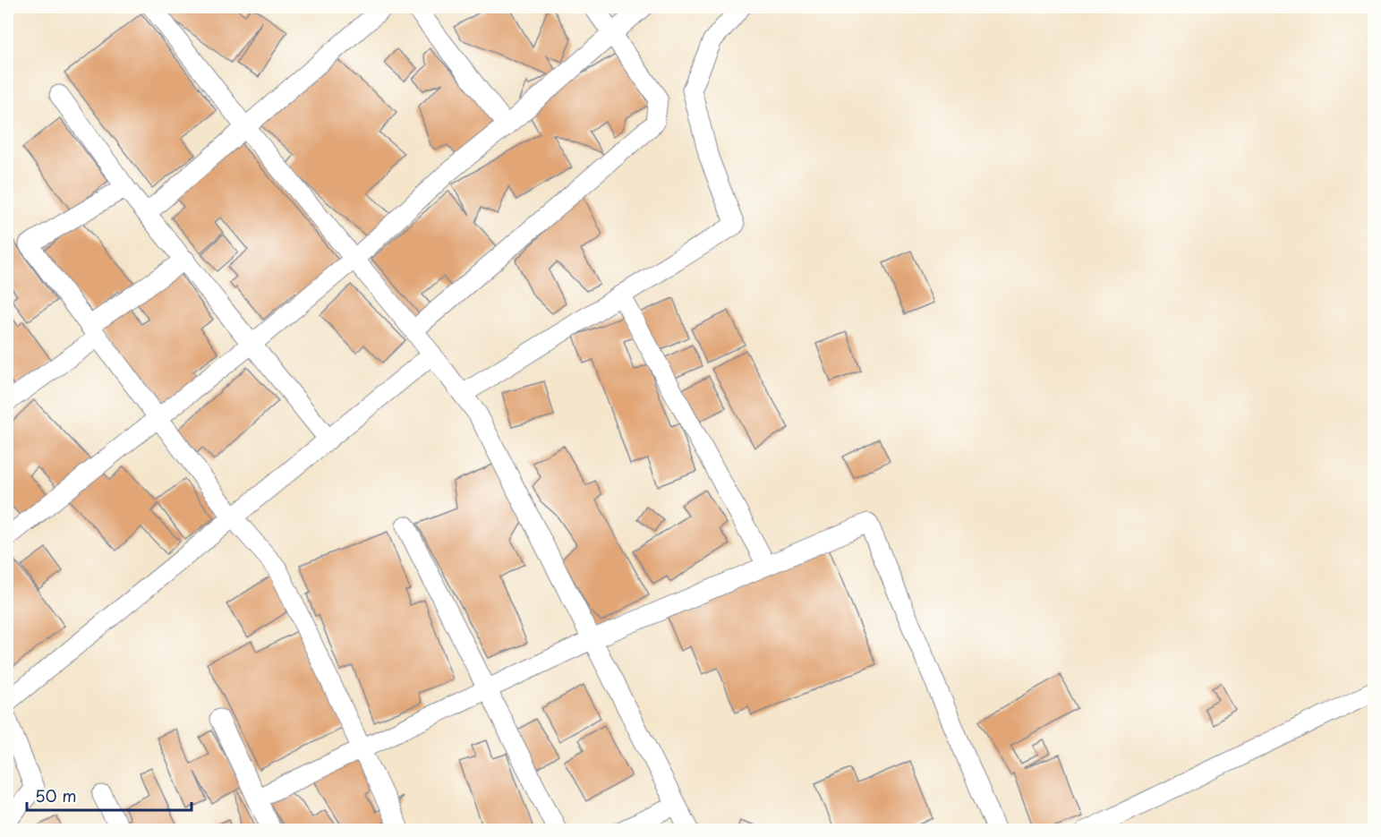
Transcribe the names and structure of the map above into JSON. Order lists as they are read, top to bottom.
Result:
{
  "scale_bar": "50 m"
}
